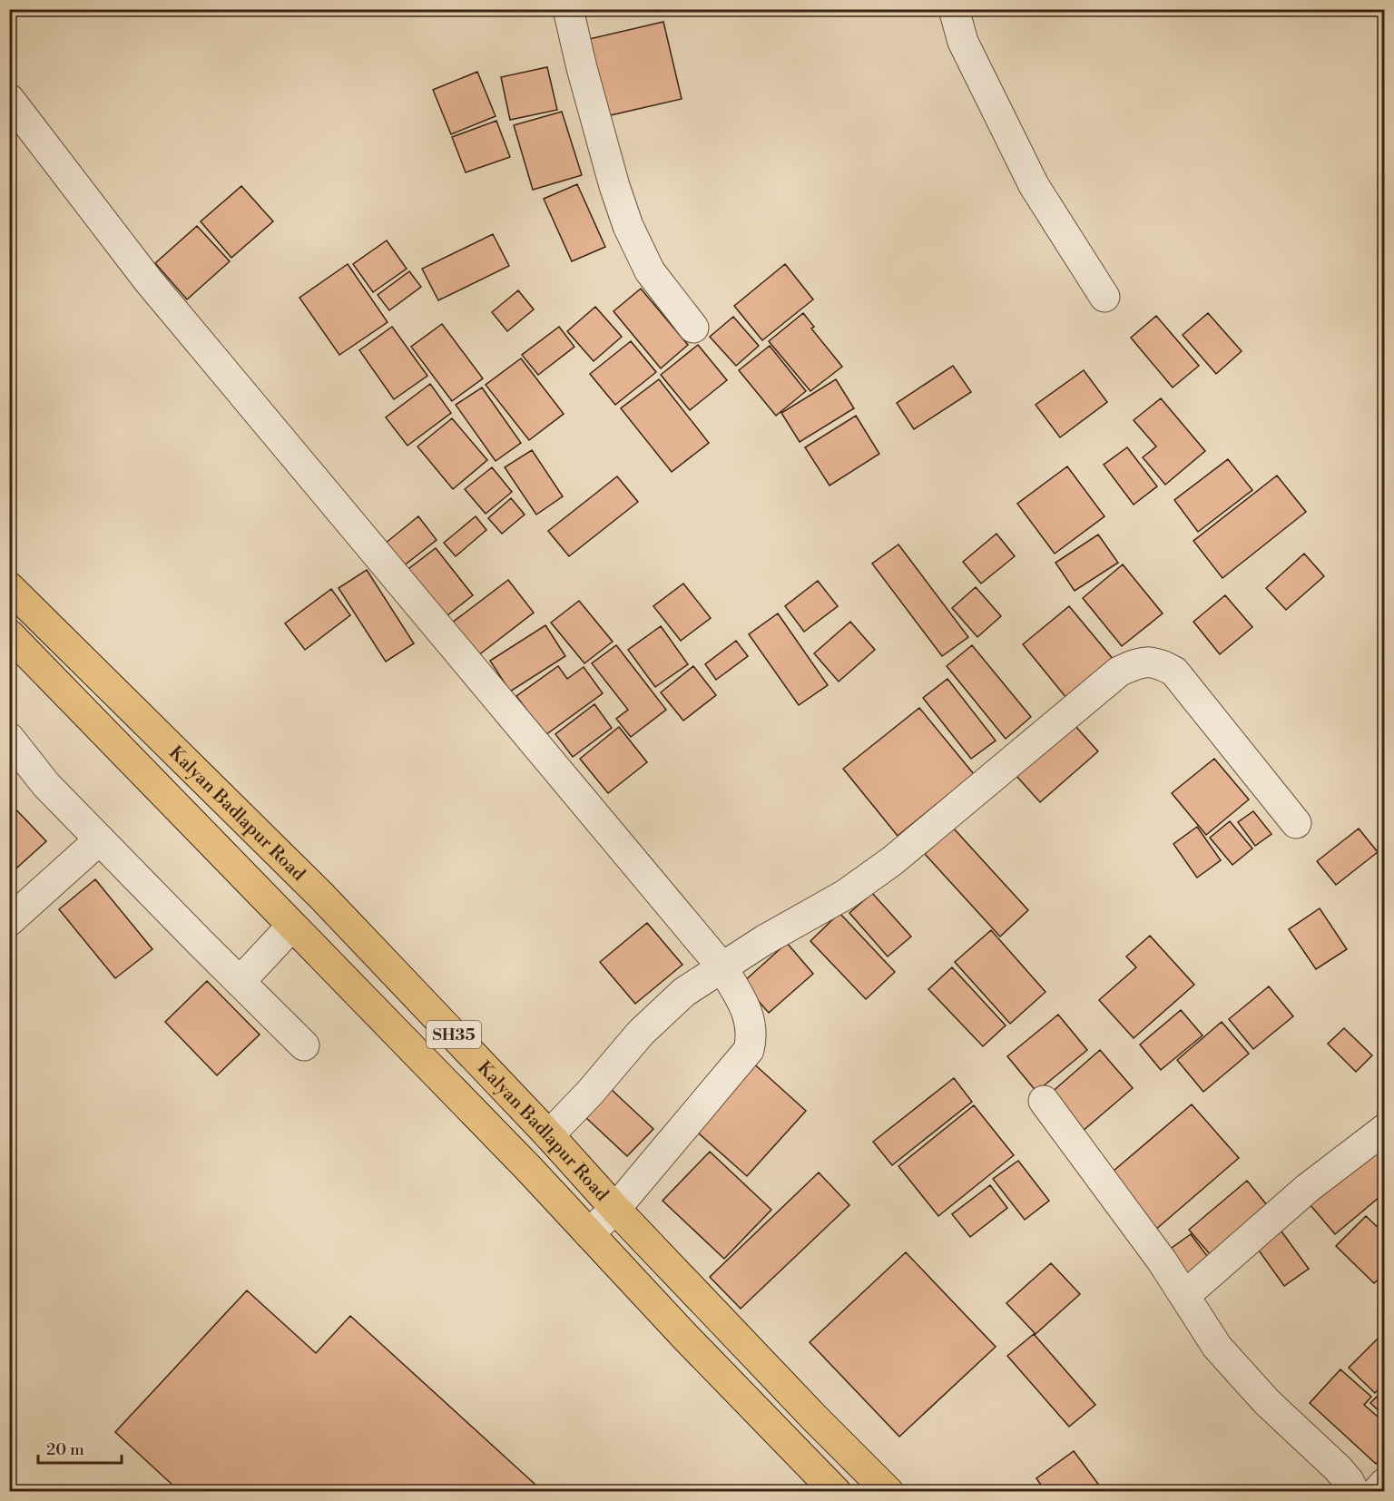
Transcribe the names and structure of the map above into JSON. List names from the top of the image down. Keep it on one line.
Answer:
{"streets":{"main road":["Kalyan Badlapur Road","SH35"]},"scale_bar":"20 m"}
